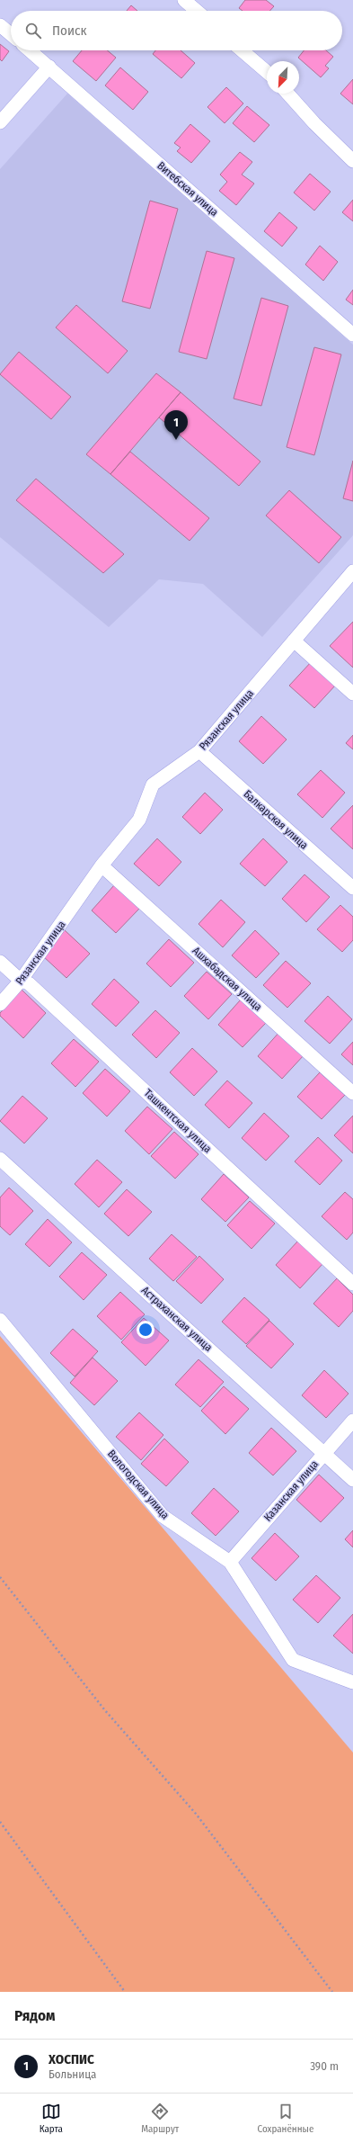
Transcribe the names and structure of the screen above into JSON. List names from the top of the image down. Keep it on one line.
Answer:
{"streets":{"street":["Витебская улица","Рязанская улица","Балкарская улица","Ашхабадская улица","Ташкентская улица","Астраханская улица","Вологодская улица","Казанская улица"]},"crossings":[["Рязанская улица","Балкарская улица"],["Рязанская улица","Ашхабадская улица"],["Рязанская улица","Ташкентская улица"],["Астраханская улица","Казанская улица"],["Вологодская улица","Казанская улица"]],"north":"bottom left","page":{"search":"Поиск","pins":"1","heading":"Рядом","list":[{"mark":"1","name":"ХОСПИС","note":"Больница","value":"390 m"}],"nav":["Карта","Маршрут","Сохранённые"]}}
